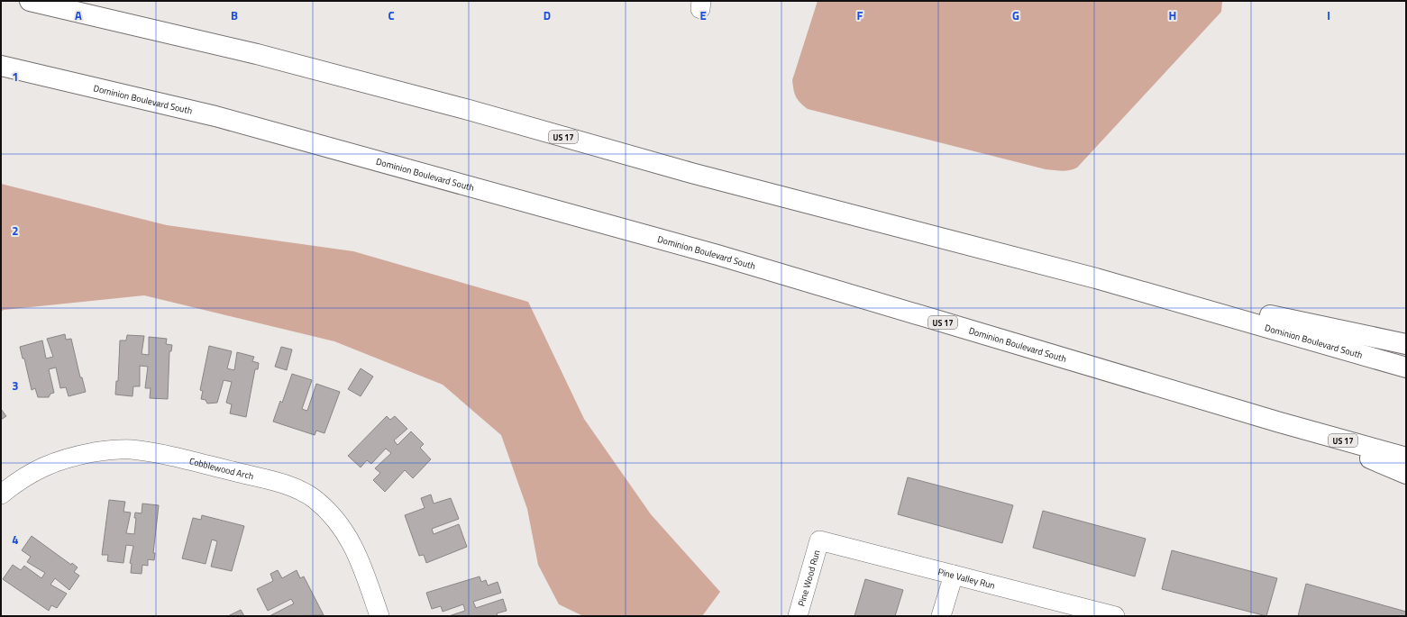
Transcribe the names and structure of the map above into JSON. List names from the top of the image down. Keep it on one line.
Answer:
{"streets":{"highway":["Dominion Boulevard South","US 17"],"street":["Cobblewood Arch","Pine Wood Run","Pine Valley Run"]},"crossings":[["Pine Wood Run","Pine Valley Run"]],"grid":{"columns":["A","B","C","D","E","F","G","H","I"],"rows":["1","2","3","4"]}}
